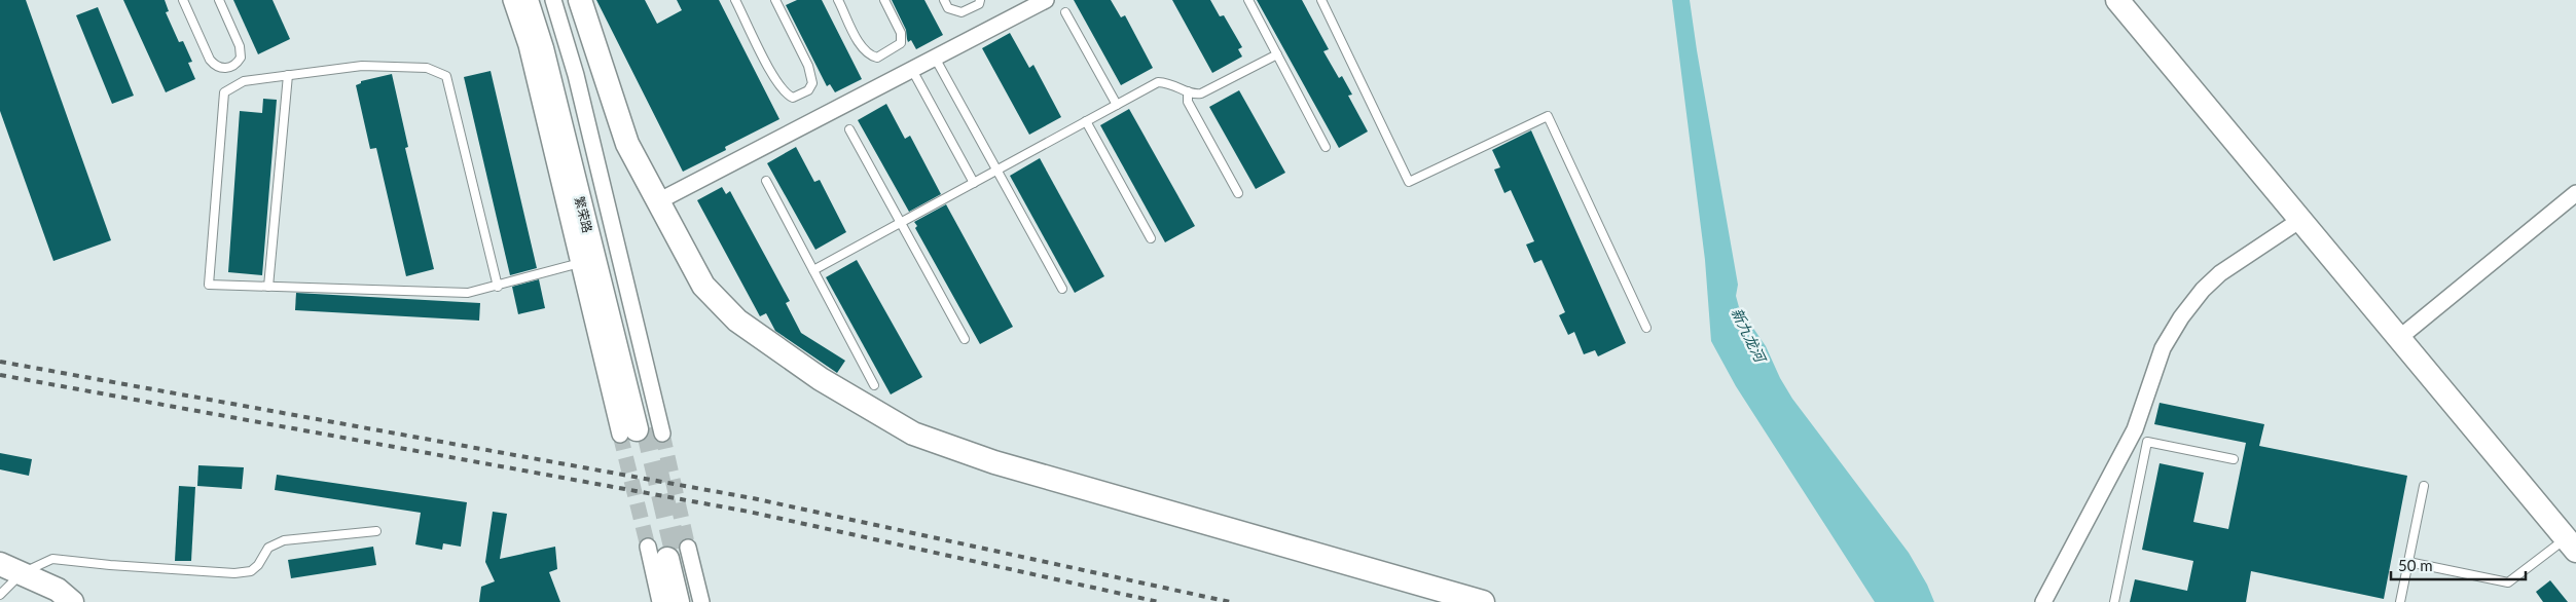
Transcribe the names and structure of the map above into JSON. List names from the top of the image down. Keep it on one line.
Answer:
{"streets":{"street":["繁荣路"]},"water":["新九龙河"],"scale_bar":"50 m"}
